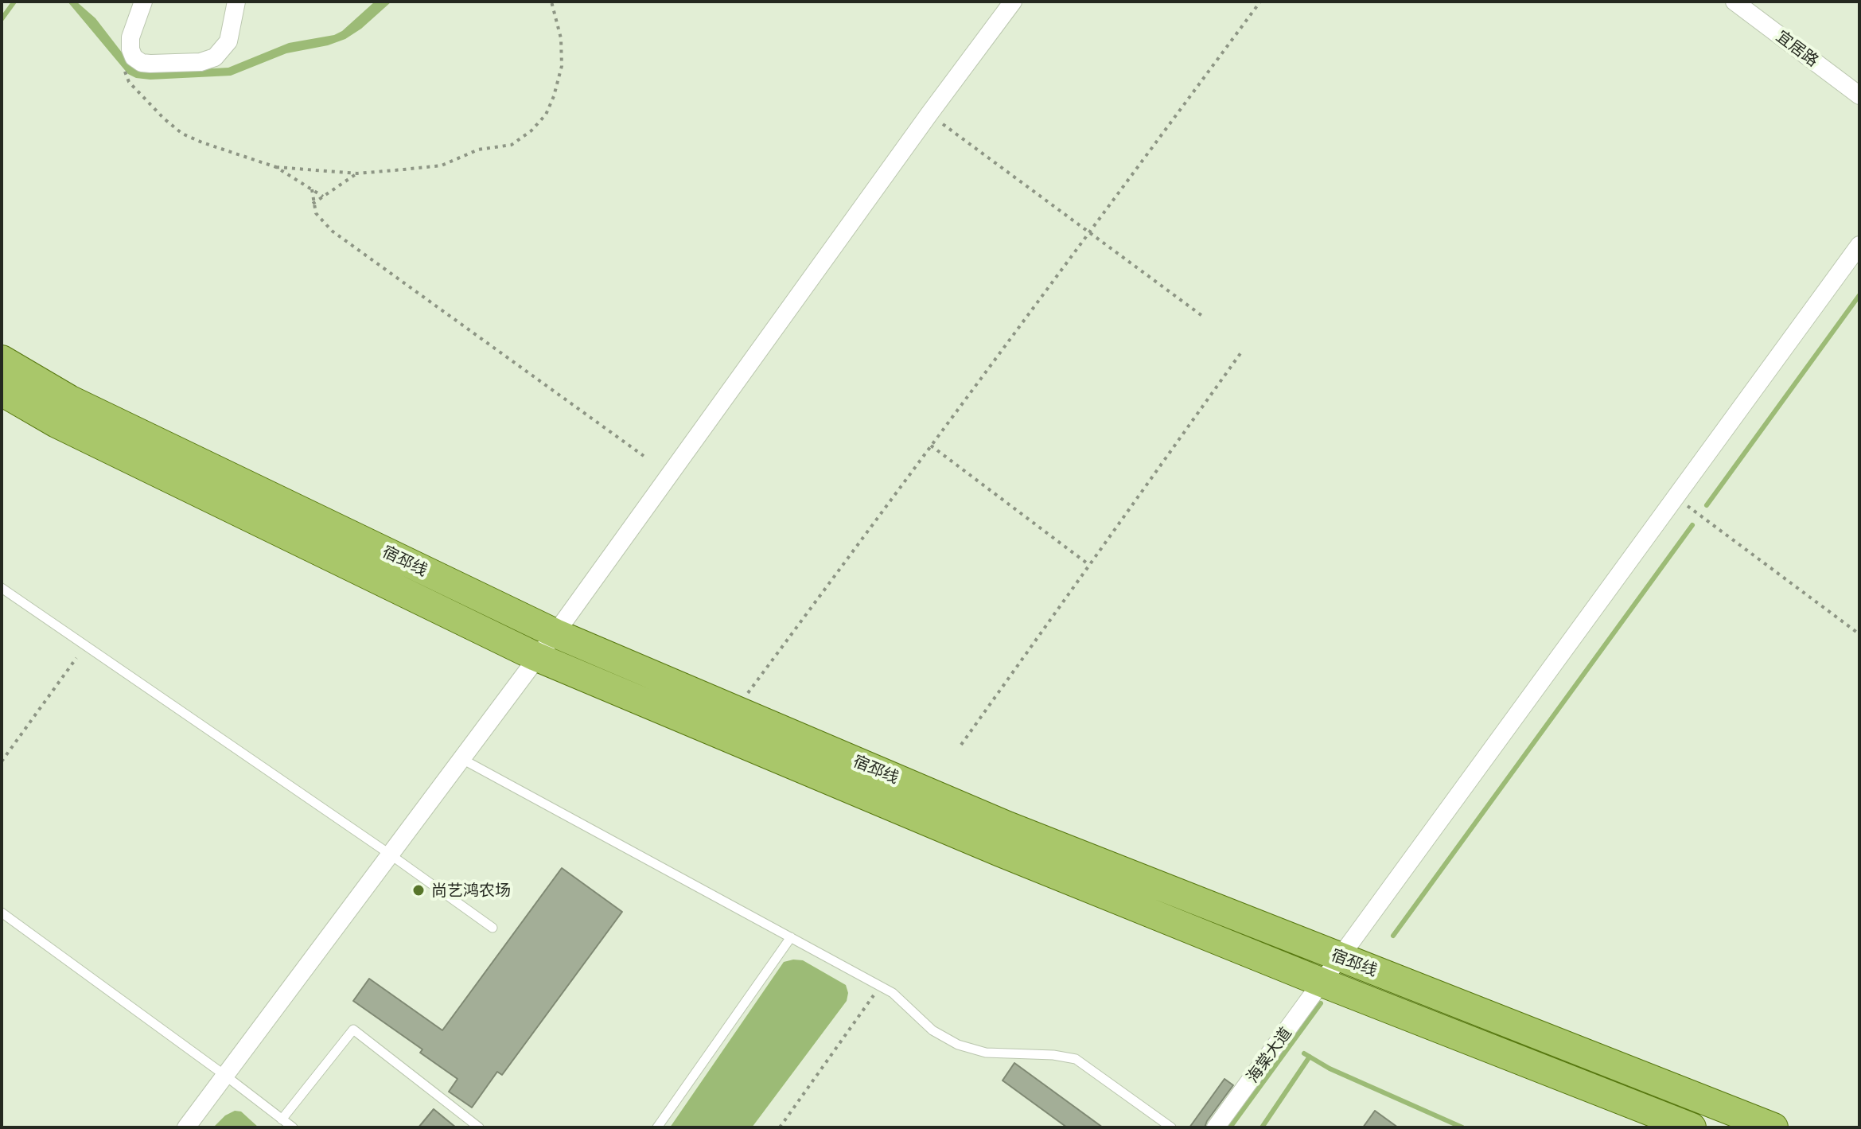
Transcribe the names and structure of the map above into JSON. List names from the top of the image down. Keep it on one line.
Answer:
{"streets":{"main road":["宿邳线"],"street":["宜居路","海棠大道"]},"crossings":[["宿邳线","海棠大道"]],"places":["尚艺鸿农场"]}
